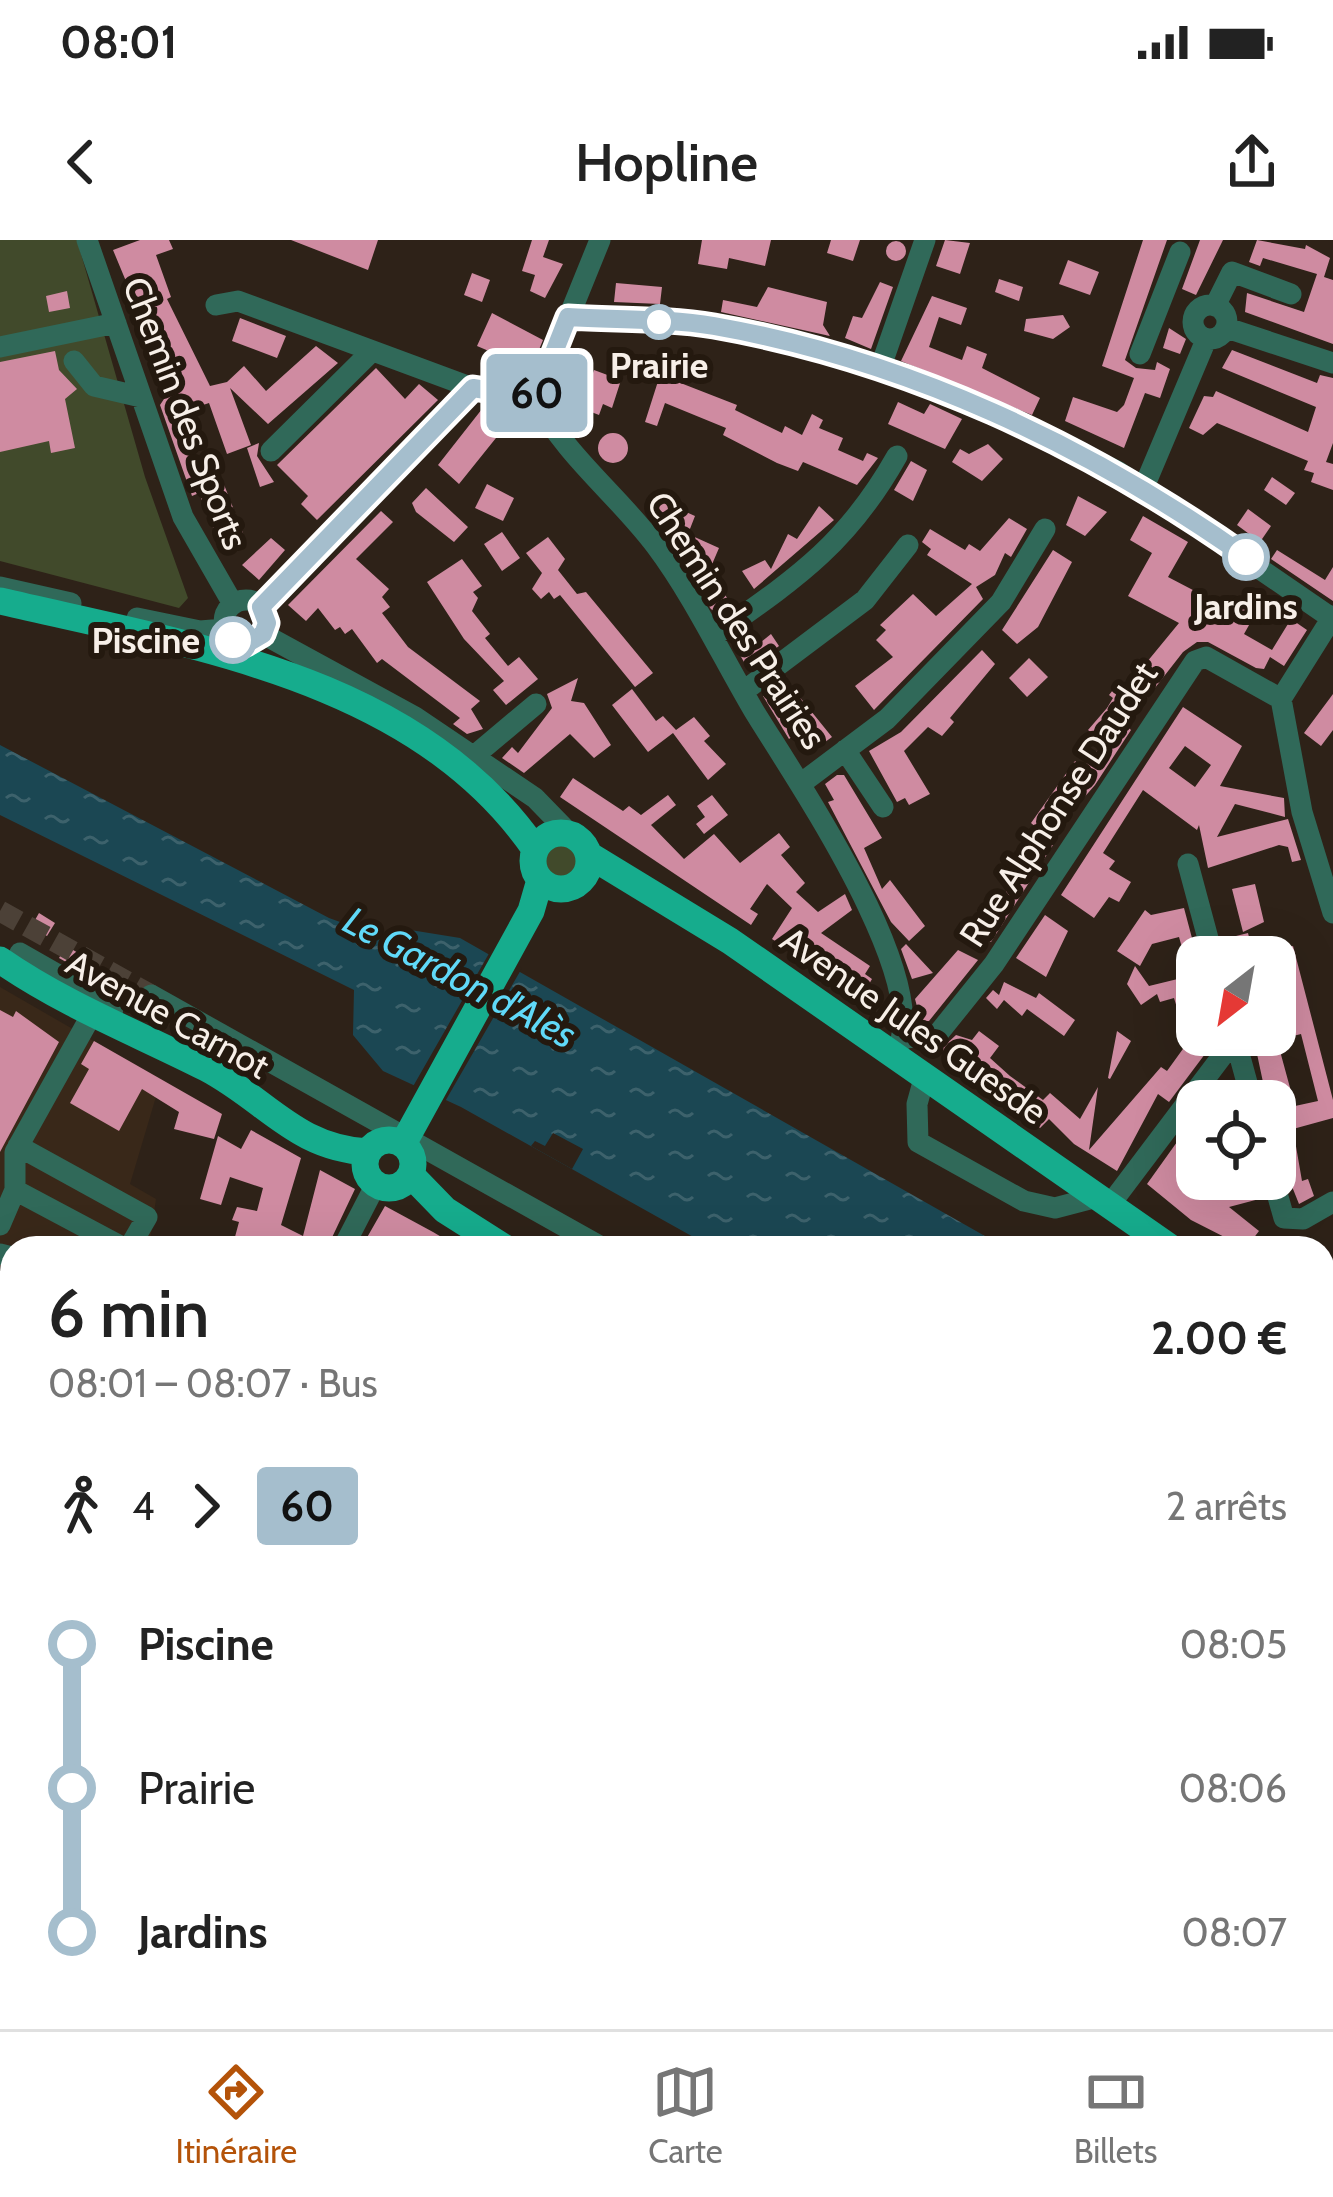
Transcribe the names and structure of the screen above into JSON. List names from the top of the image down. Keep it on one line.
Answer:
{"streets":{"main road":["Avenue Carnot","Avenue Jules Guesde"],"street":["Chemin des Sports","Chemin des Prairies","Rue Alphonse Daudet"]},"crossings":[["Chemin des Sports","Avenue Jules Guesde"],["Chemin des Prairies","Rue Alphonse Daudet"],["Chemin des Prairies","Avenue Jules Guesde"],["Rue Alphonse Daudet","Avenue Jules Guesde"]],"water":["Le Gardon d'Alès"],"places":["Prairie","Jardins","Piscine"],"lines":["bus line 60"],"north":"bottom left","page":{"status":"08:01","header":"Hopline","on_map":"60","heading":["6 min","08:01 – 08:07 · Bus","2.00 €"],"legs":["4","60","2 arrêts"],"list":[{"name":"Piscine","value":"08:05"},{"name":"Prairie","value":"08:06"},{"name":"Jardins","value":"08:07"}],"tabs":["Itinéraire","Carte","Billets"]}}
